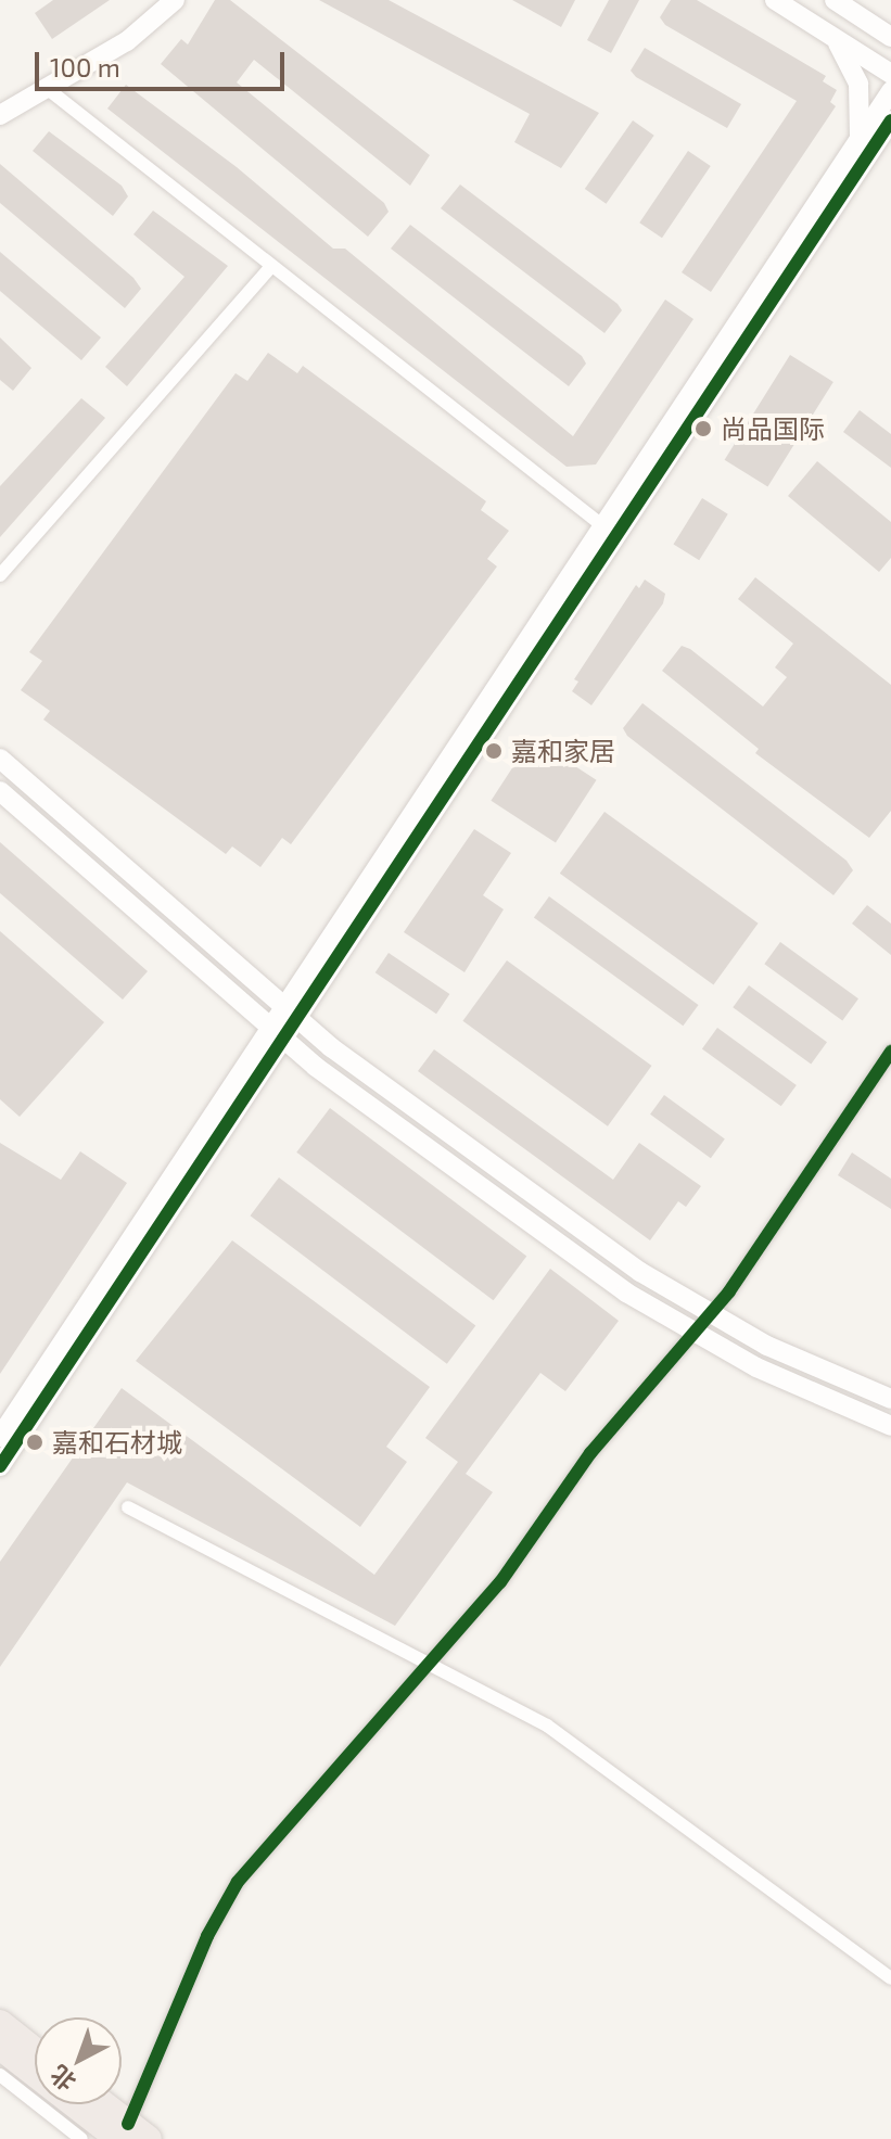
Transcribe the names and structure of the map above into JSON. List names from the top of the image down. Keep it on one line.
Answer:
{"places":["尚品国际","嘉和家居","嘉和石材城"],"scale_bar":"100 m","north":"bottom left"}
